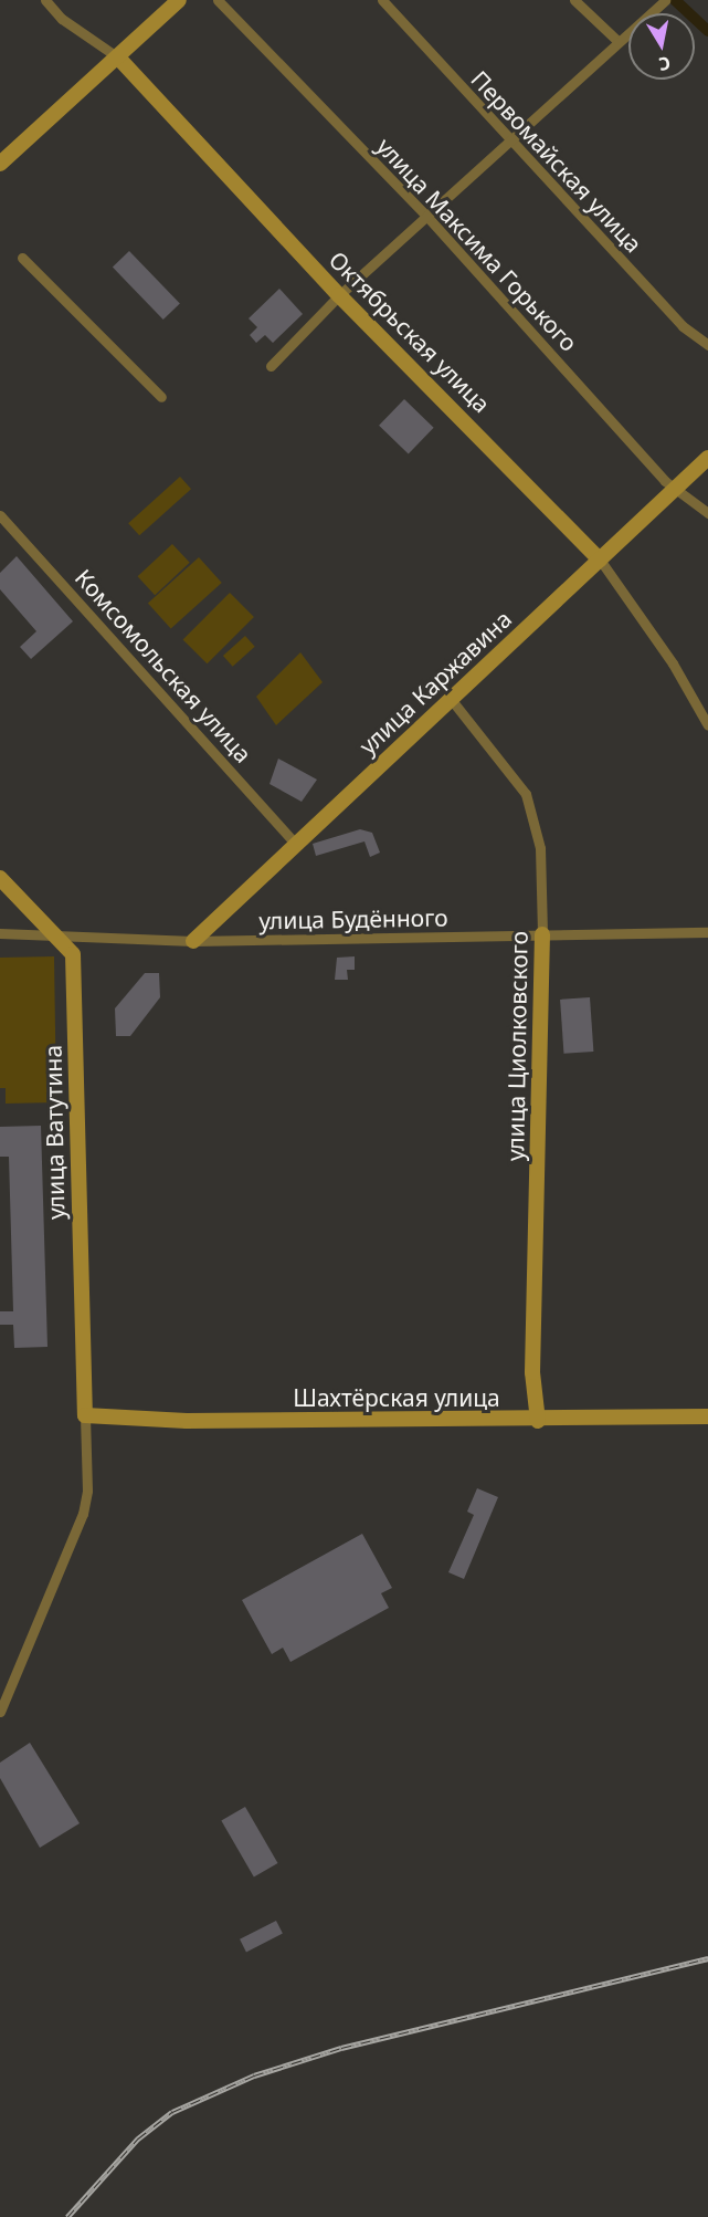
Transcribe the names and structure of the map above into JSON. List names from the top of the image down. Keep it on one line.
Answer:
{"streets":{"street":["Первомайская улица","улица Максима Горького","Октябрьская улица","Комсомольская улица","улица Каржавина","улица Будённого","улица Циолковского","улица Ватутина","Шахтёрская улица"]},"crossings":[["улица Максима Горького","улица Каржавина"],["Октябрьская улица","улица Каржавина"],["Комсомольская улица","улица Каржавина"],["улица Каржавина","улица Будённого"],["улица Каржавина","улица Циолковского"],["улица Будённого","улица Циолковского"],["улица Будённого","улица Ватутина"],["улица Циолковского","Шахтёрская улица"],["улица Ватутина","Шахтёрская улица"]],"north":"bottom"}
